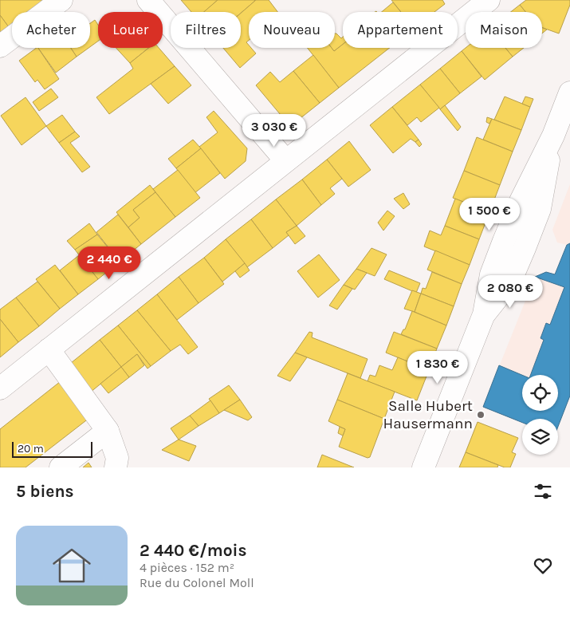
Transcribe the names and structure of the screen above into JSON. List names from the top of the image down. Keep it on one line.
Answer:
{"places":["Salle Hubert Hausermann"],"scale_bar":"20 m","page":{"chip":["Acheter","Louer","Filtres","Nouveau","Appartement","Maison"],"price":["3 030 €","1 500 €","2 440 €","2 080 €","1 830 €"],"scale":"20 m","heading":"5 biens","list":[{"name":"2 440 €/mois","note":"4 pièces · 152 m² · Rue du Colonel Moll"}]}}
